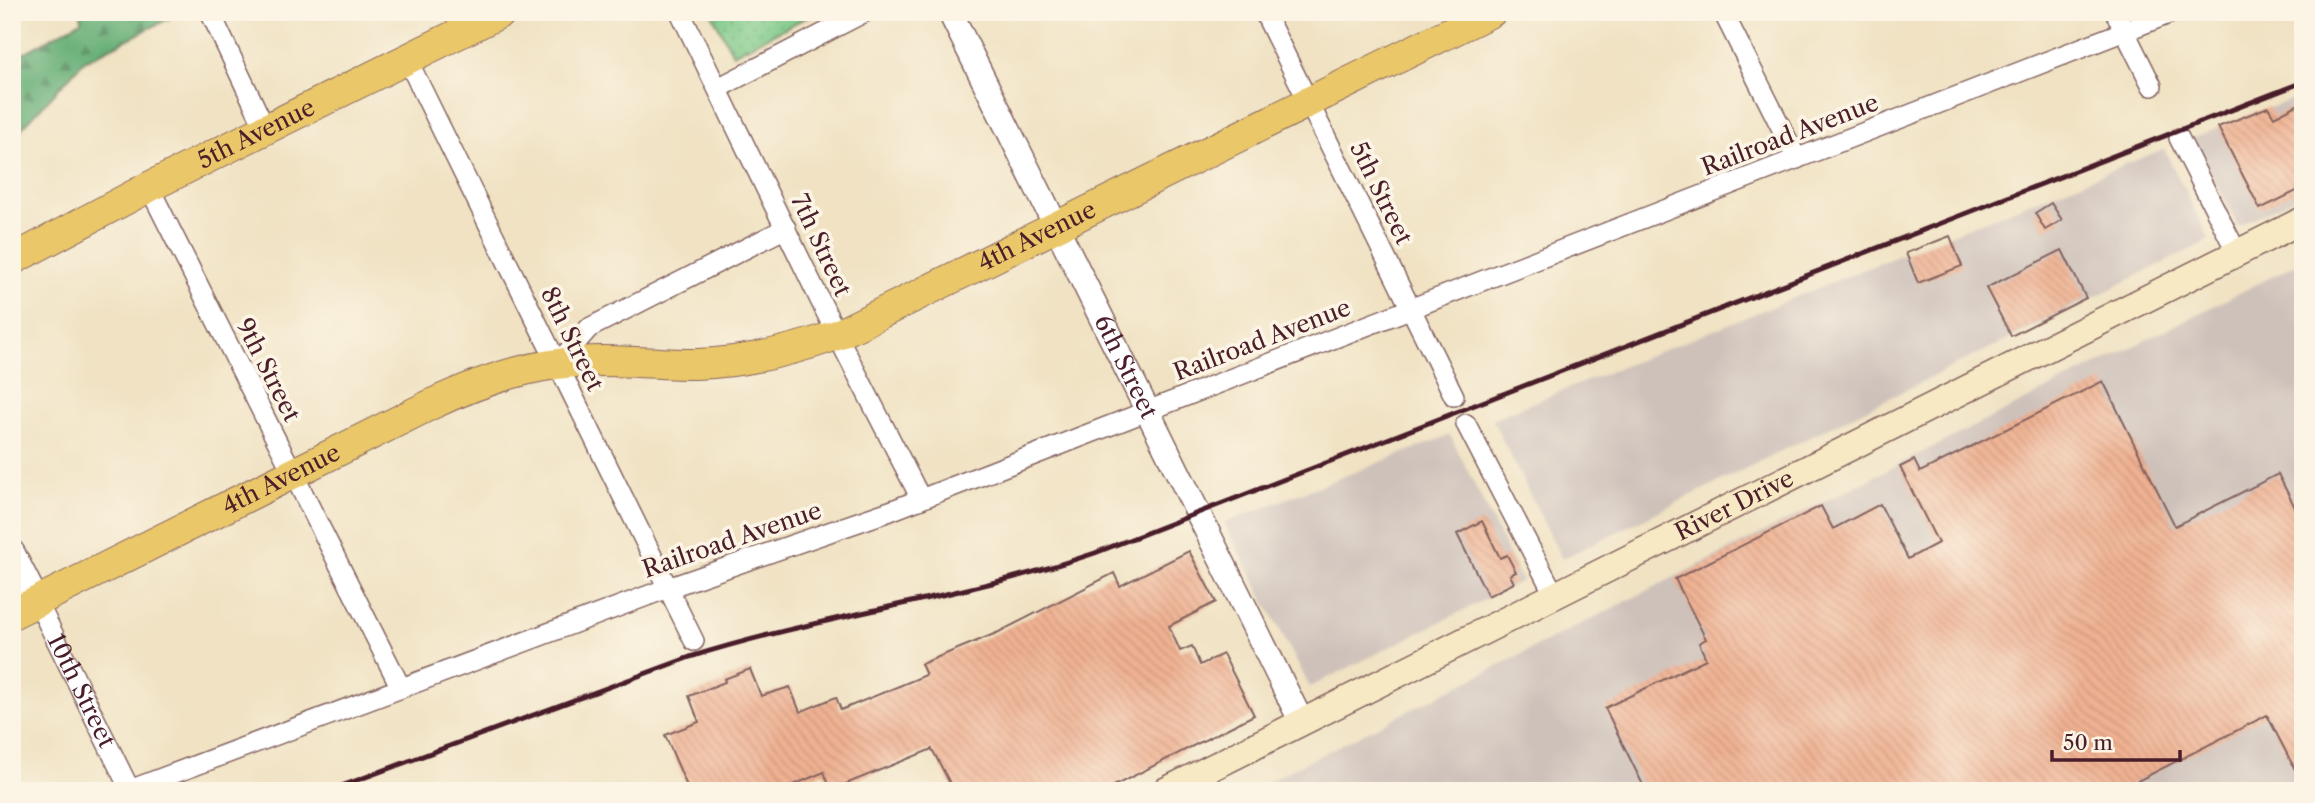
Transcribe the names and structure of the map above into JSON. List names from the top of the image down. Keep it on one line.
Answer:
{"streets":{"main road":["5th Avenue","4th Avenue","River Drive"],"street":["Railroad Avenue","5th Street","7th Street","8th Street","6th Street","9th Street","10th Street"]},"crossings":[["5th Avenue","8th Street"],["5th Avenue","9th Street"],["Railroad Avenue","5th Street"],["Railroad Avenue","7th Street"],["Railroad Avenue","8th Street"],["Railroad Avenue","6th Street"],["Railroad Avenue","9th Street"],["Railroad Avenue","10th Street"],["5th Street","4th Avenue"],["4th Avenue","7th Street"],["4th Avenue","8th Street"],["4th Avenue","6th Street"],["4th Avenue","9th Street"],["4th Avenue","10th Street"],["6th Street","River Drive"]],"scale_bar":"50 m"}
